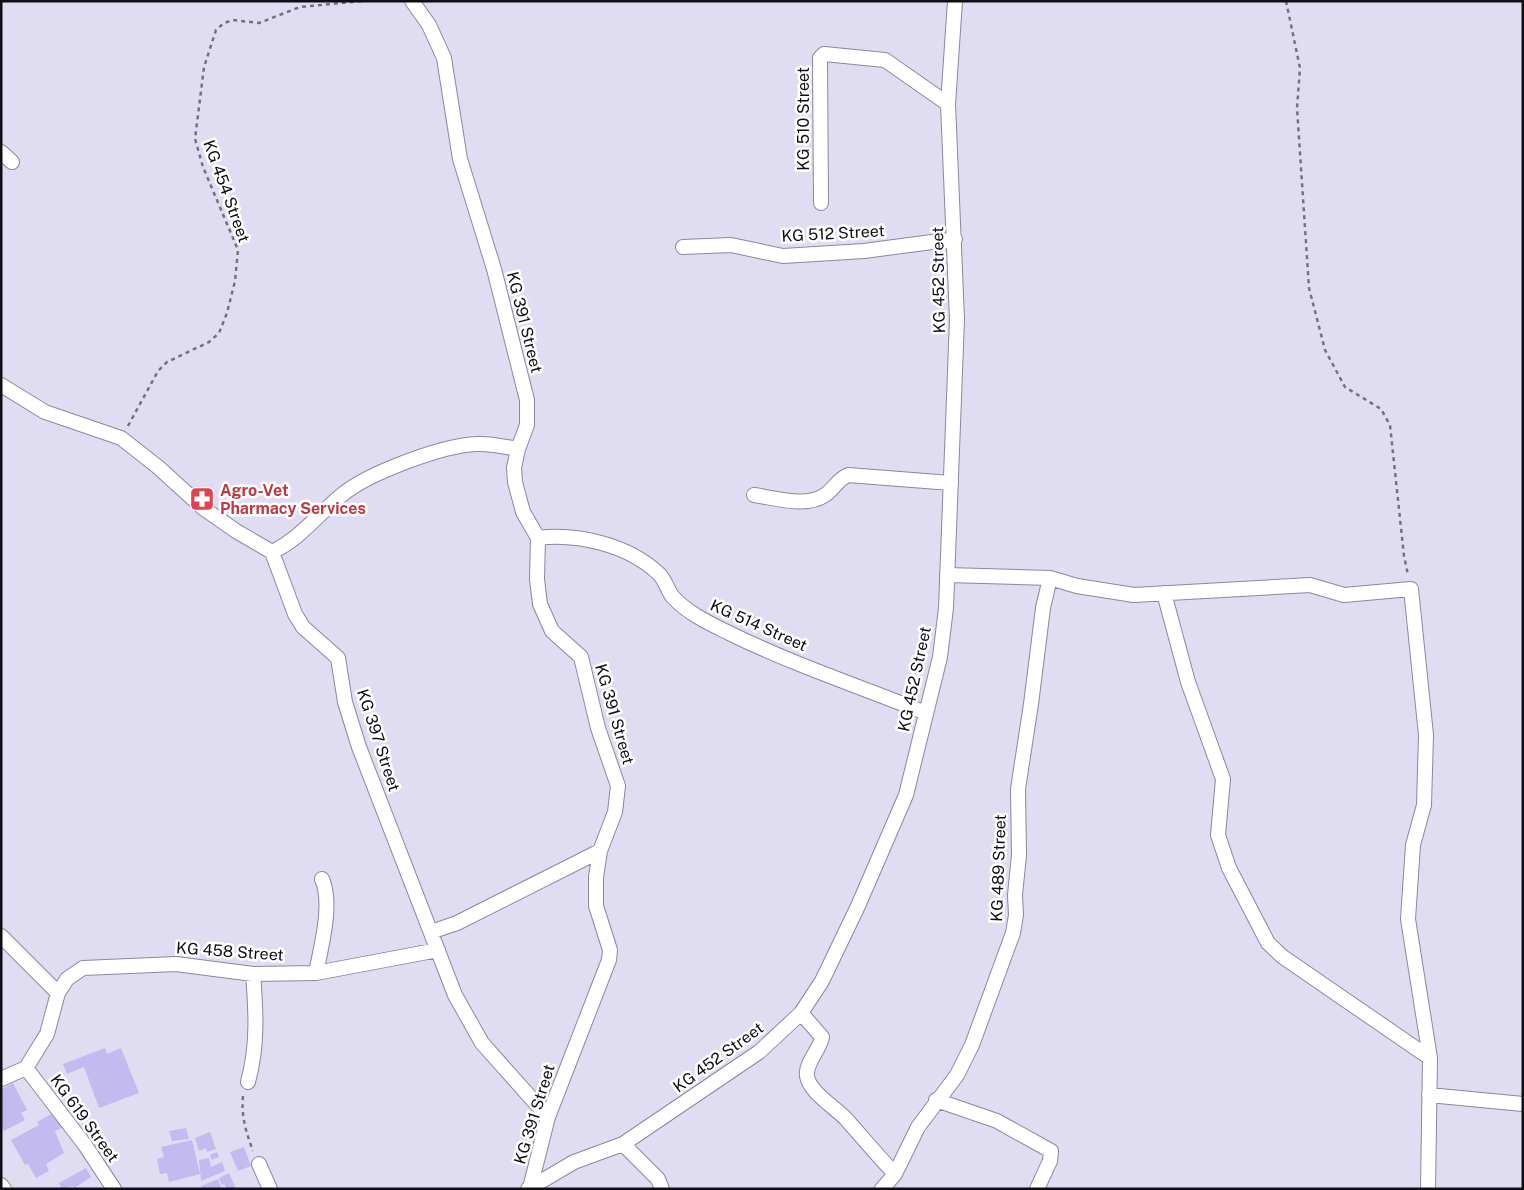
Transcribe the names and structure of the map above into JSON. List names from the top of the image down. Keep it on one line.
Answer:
{"streets":{"street":["KG 510 Street","KG 512 Street","KG 452 Street","KG 391 Street","KG 514 Street","KG 397 Street","KG 489 Street","KG 458 Street","KG 619 Street"],"path":["KG 454 Street"]},"crossings":[["KG 510 Street","KG 452 Street"],["KG 512 Street","KG 452 Street"],["KG 452 Street","KG 391 Street"],["KG 452 Street","KG 514 Street"],["KG 391 Street","KG 514 Street"],["KG 391 Street","KG 397 Street"],["KG 397 Street","KG 458 Street"]],"places":{"pharmacy":["Agro-Vet Pharmacy Services"]}}
